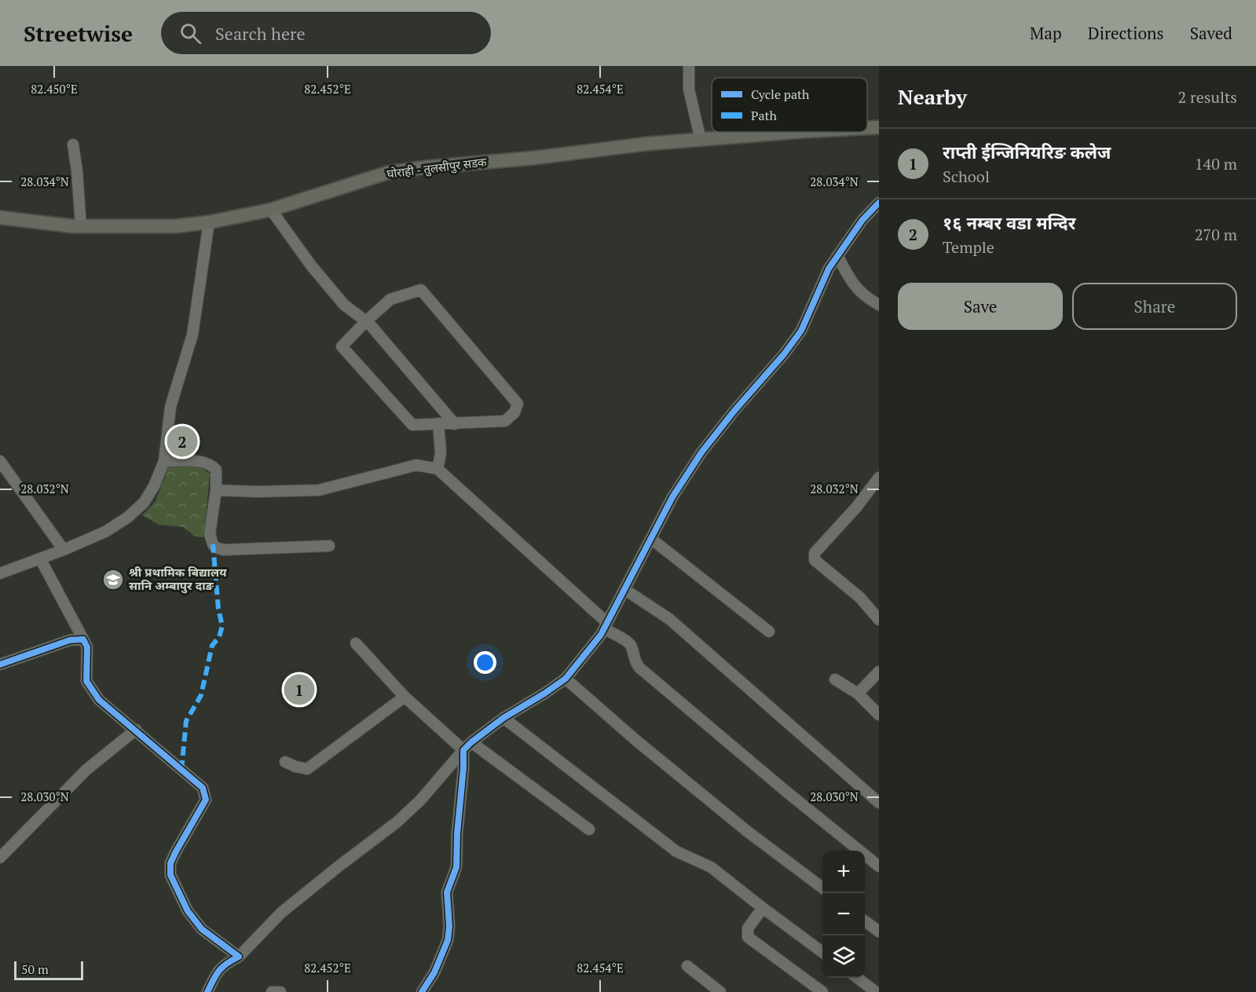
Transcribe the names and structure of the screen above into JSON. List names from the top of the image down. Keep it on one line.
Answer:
{"streets":{"main road":["घोराही - तुलसीपुर सडक"]},"places":{"school or university":["श्री प्रथामिक बिद्यालय सानि अम्बापुर दाङ"]},"legend":["Cycle path","Path"],"scale_bar":"50 m","page":{"header":"Streetwise","search":"Search here","nav":["Map","Directions","Saved"],"heading":["Nearby","2 results"],"list":[{"mark":"1","name":"राप्ती ईन्जिनियरिङ कलेज","note":"School","value":"140 m"},{"mark":"2","name":"१६ नम्बर वडा मन्दिर","note":"Temple","value":"270 m"}],"buttons":["Save","Share"],"pins":["2","1"],"map_buttons":["+","−"],"scale":"50 m"},"coordinates":["82.450°E","82.452°E","82.454°E","28.034°N","28.032°N","28.030°N"]}
